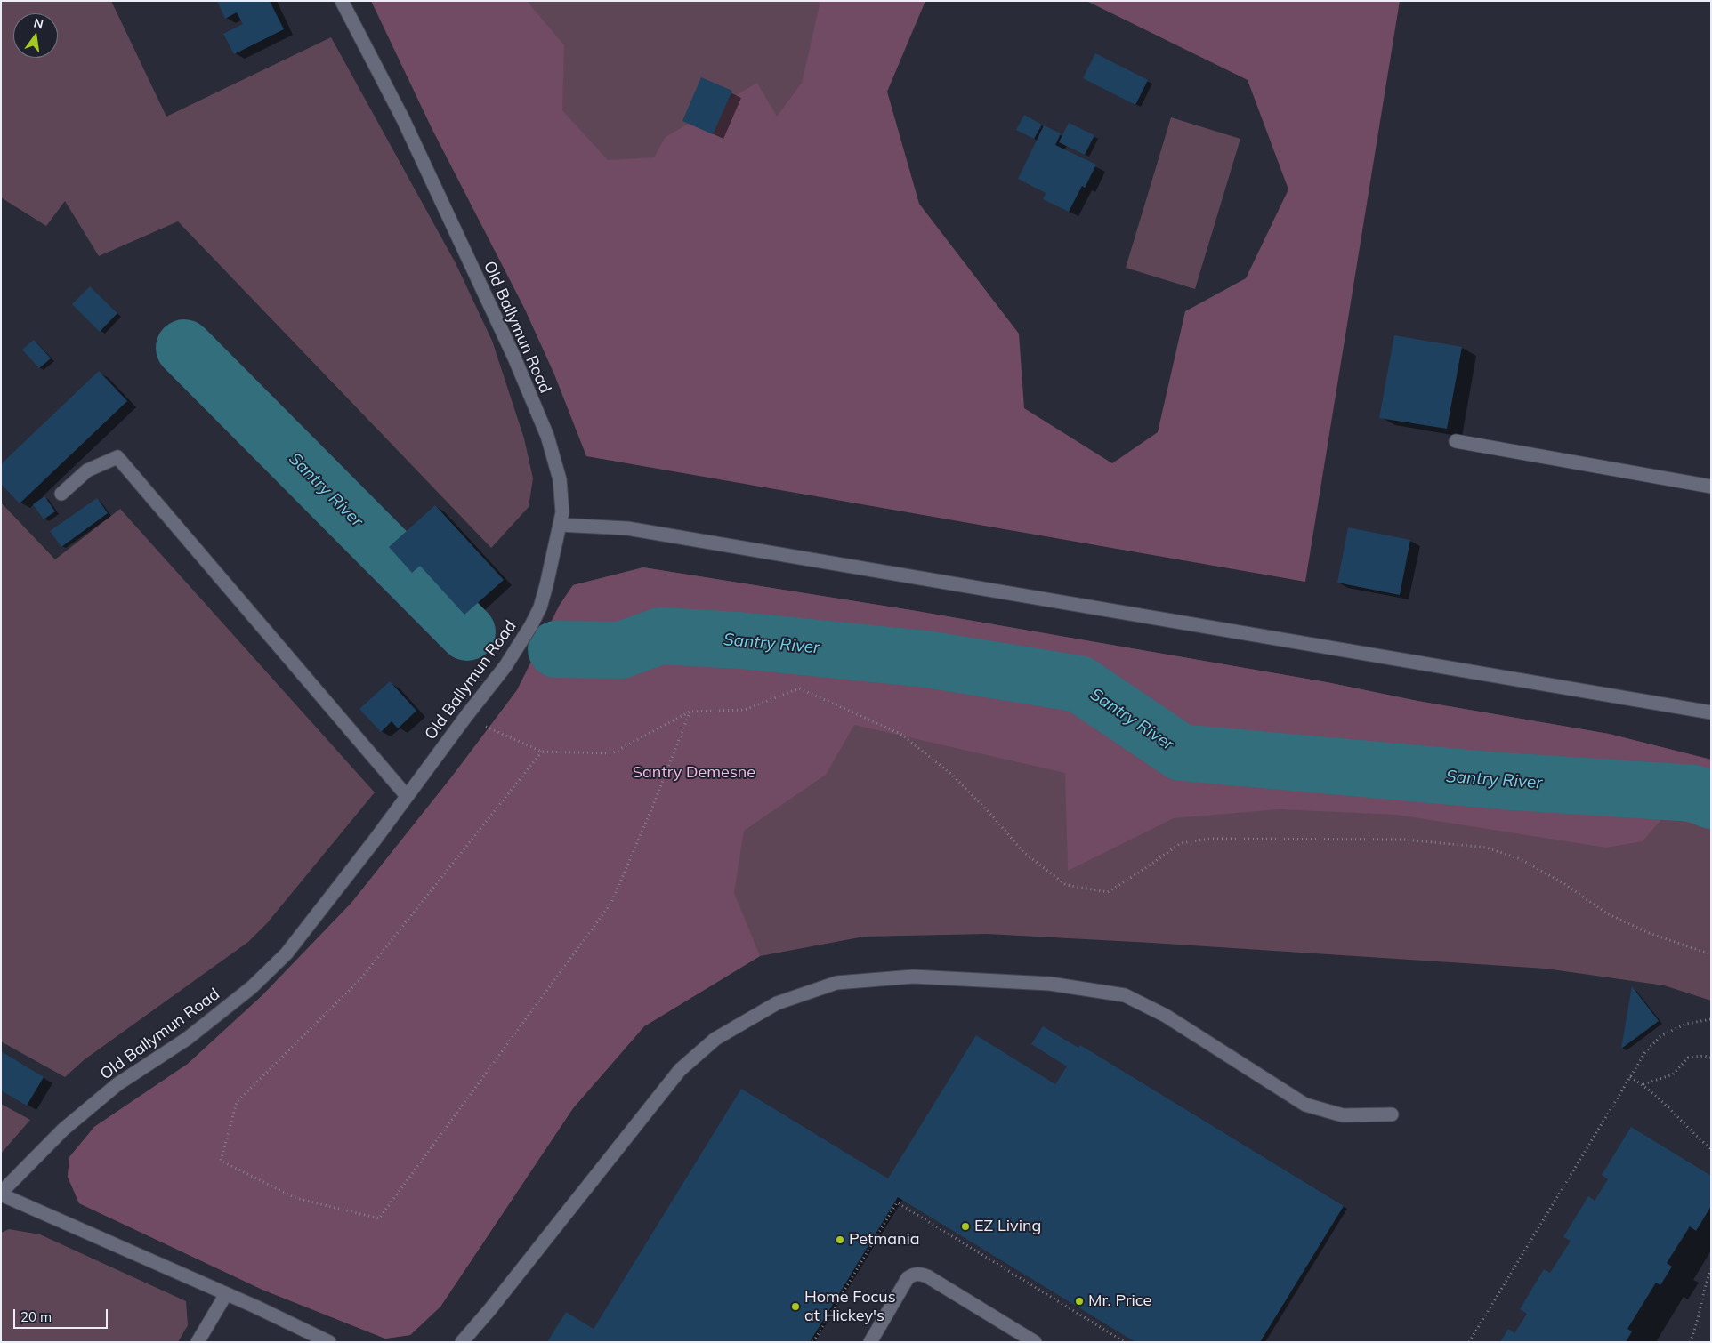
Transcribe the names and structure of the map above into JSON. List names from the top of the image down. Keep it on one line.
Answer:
{"streets":{"street":["Old Ballymun Road"]},"water":["Santry River"],"parks":["Santry Demesne"],"places":["EZ Living","Petmania","Mr. Price","Home Focus at Hickey's"],"scale_bar":"20 m","north":"top"}
